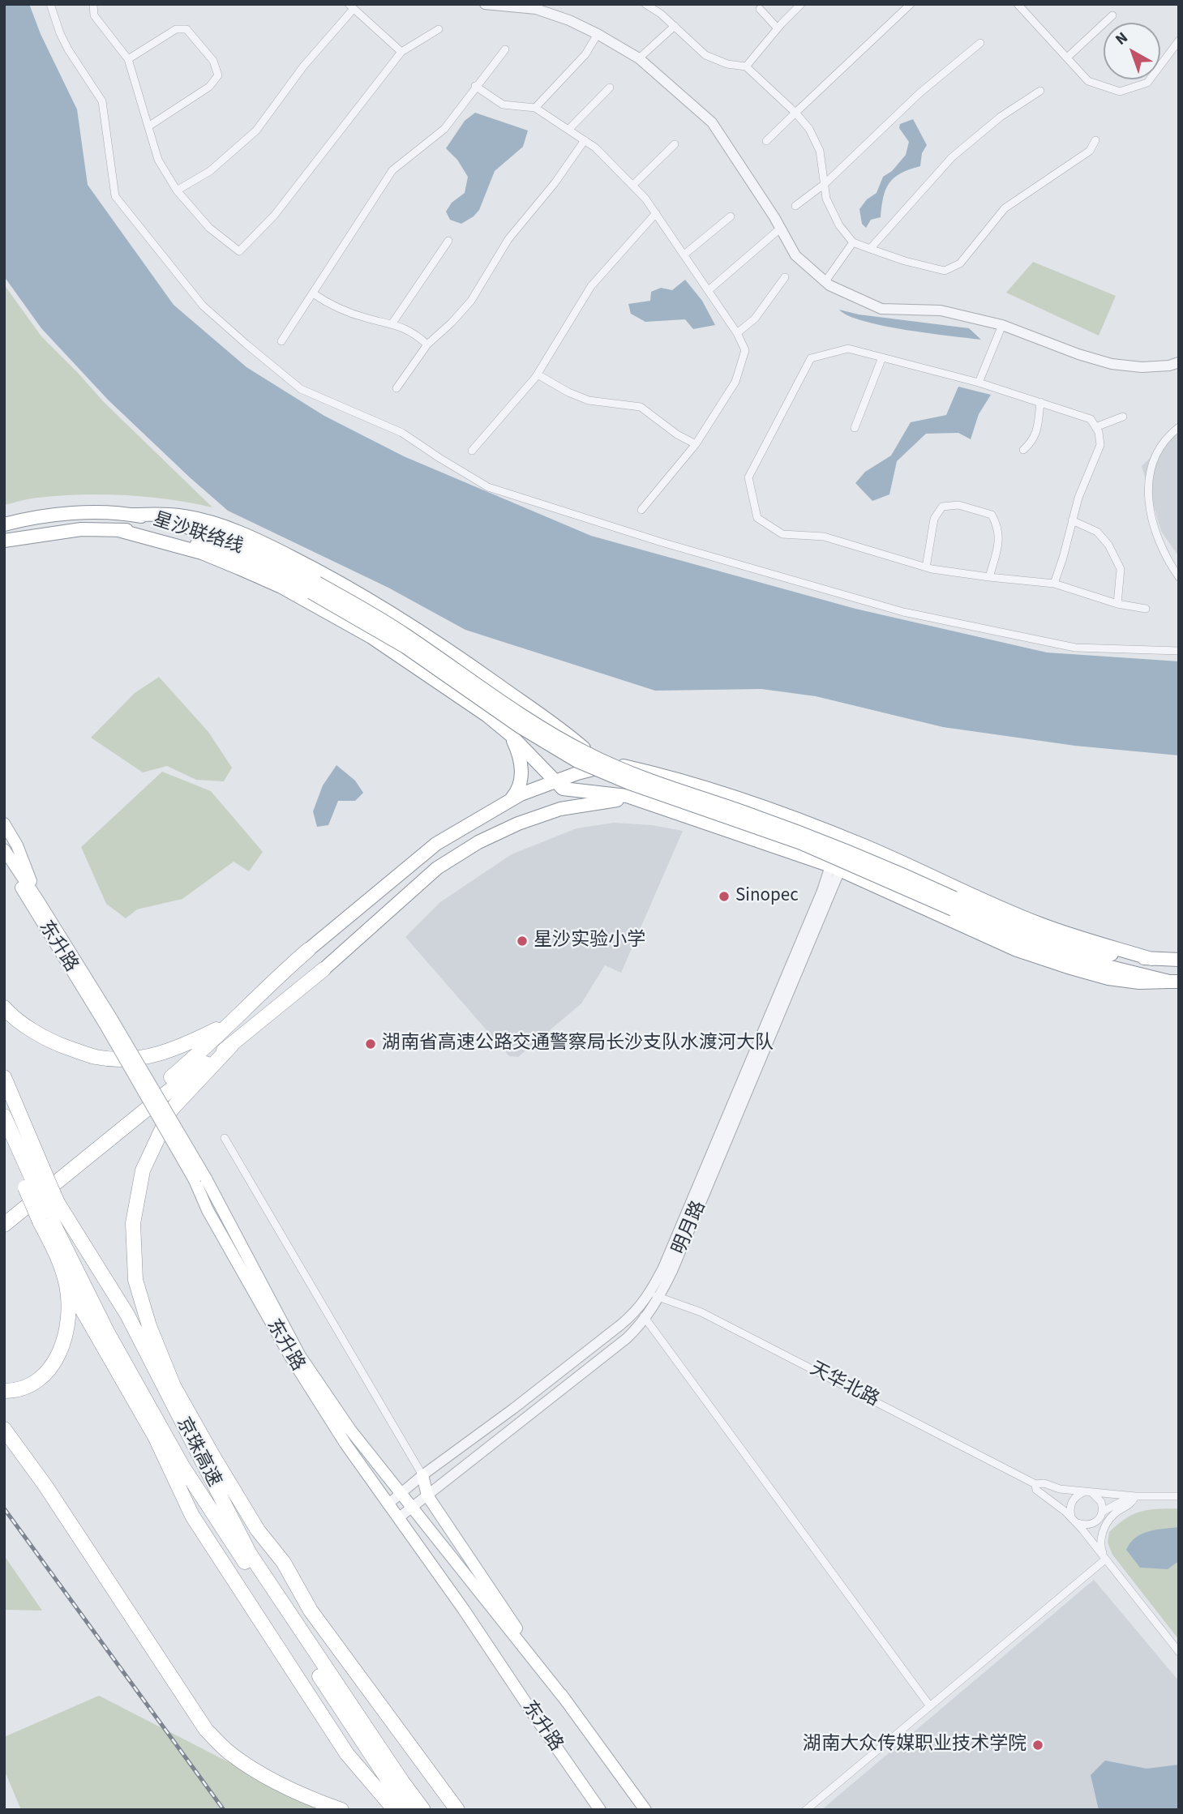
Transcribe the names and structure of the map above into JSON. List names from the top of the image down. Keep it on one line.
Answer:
{"streets":{"highway":["星沙联络线","京珠高速"],"main road":["东升路"],"street":["明月路","天华北路"]},"crossings":[["东升路","明月路"],["明月路","天华北路"]],"places":["Sinopec","星沙实验小学","湖南省高速公路交通警察局长沙支队水渡河大队","湖南大众传媒职业技术学院"],"north":"top left"}
